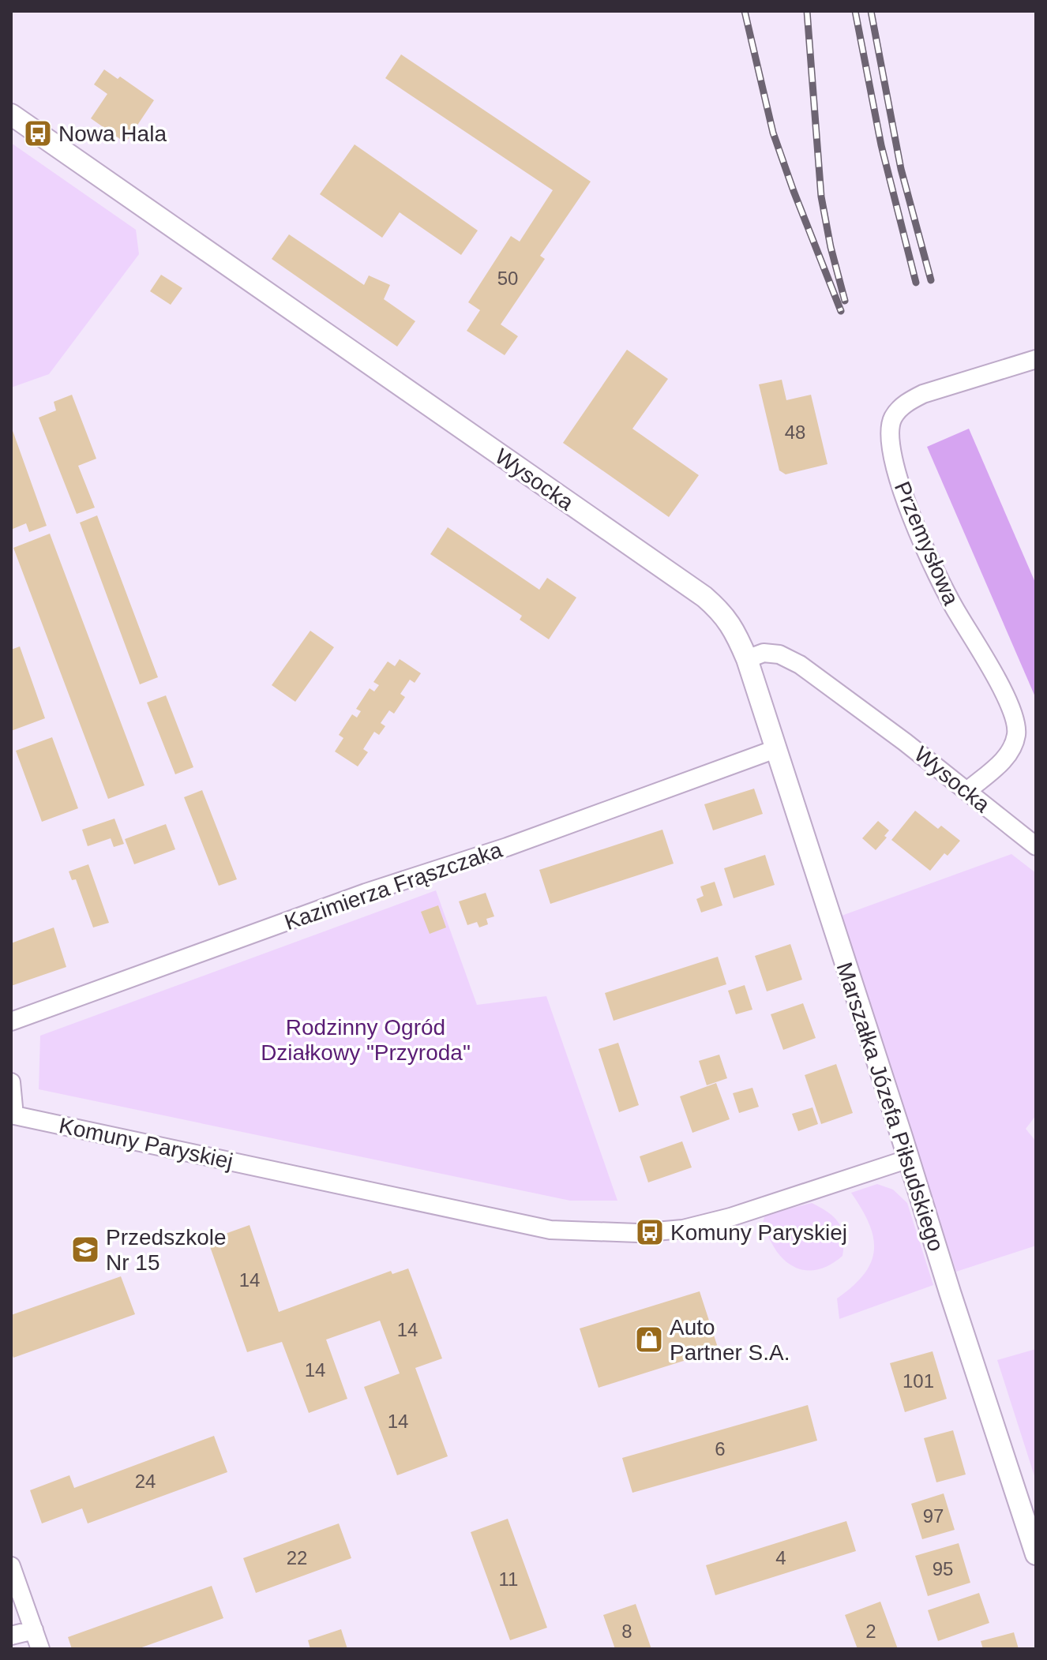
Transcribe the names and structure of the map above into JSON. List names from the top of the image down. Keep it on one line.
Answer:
{"streets":{"street":["Wysocka","Przemysłowa","Kazimierza Frąszczaka","Marszałka Józefa Piłsudskiego","Komuny Paryskiej"]},"crossings":[["Wysocka","Przemysłowa"],["Wysocka","Marszałka Józefa Piłsudskiego"],["Kazimierza Frąszczaka","Marszałka Józefa Piłsudskiego"],["Marszałka Józefa Piłsudskiego","Komuny Paryskiej"]],"parks":["Rodzinny Ogród Działkowy \"Przyroda\""],"places":{"bus stop":["Nowa Hala","Komuny Paryskiej"],"school or university":["Przedszkole Nr 15"],"shop":["Auto Partner S.A."]},"house_numbers":["50","48","14","14","14","101","14","6","24","97","22","4","95","11","8","2"]}
